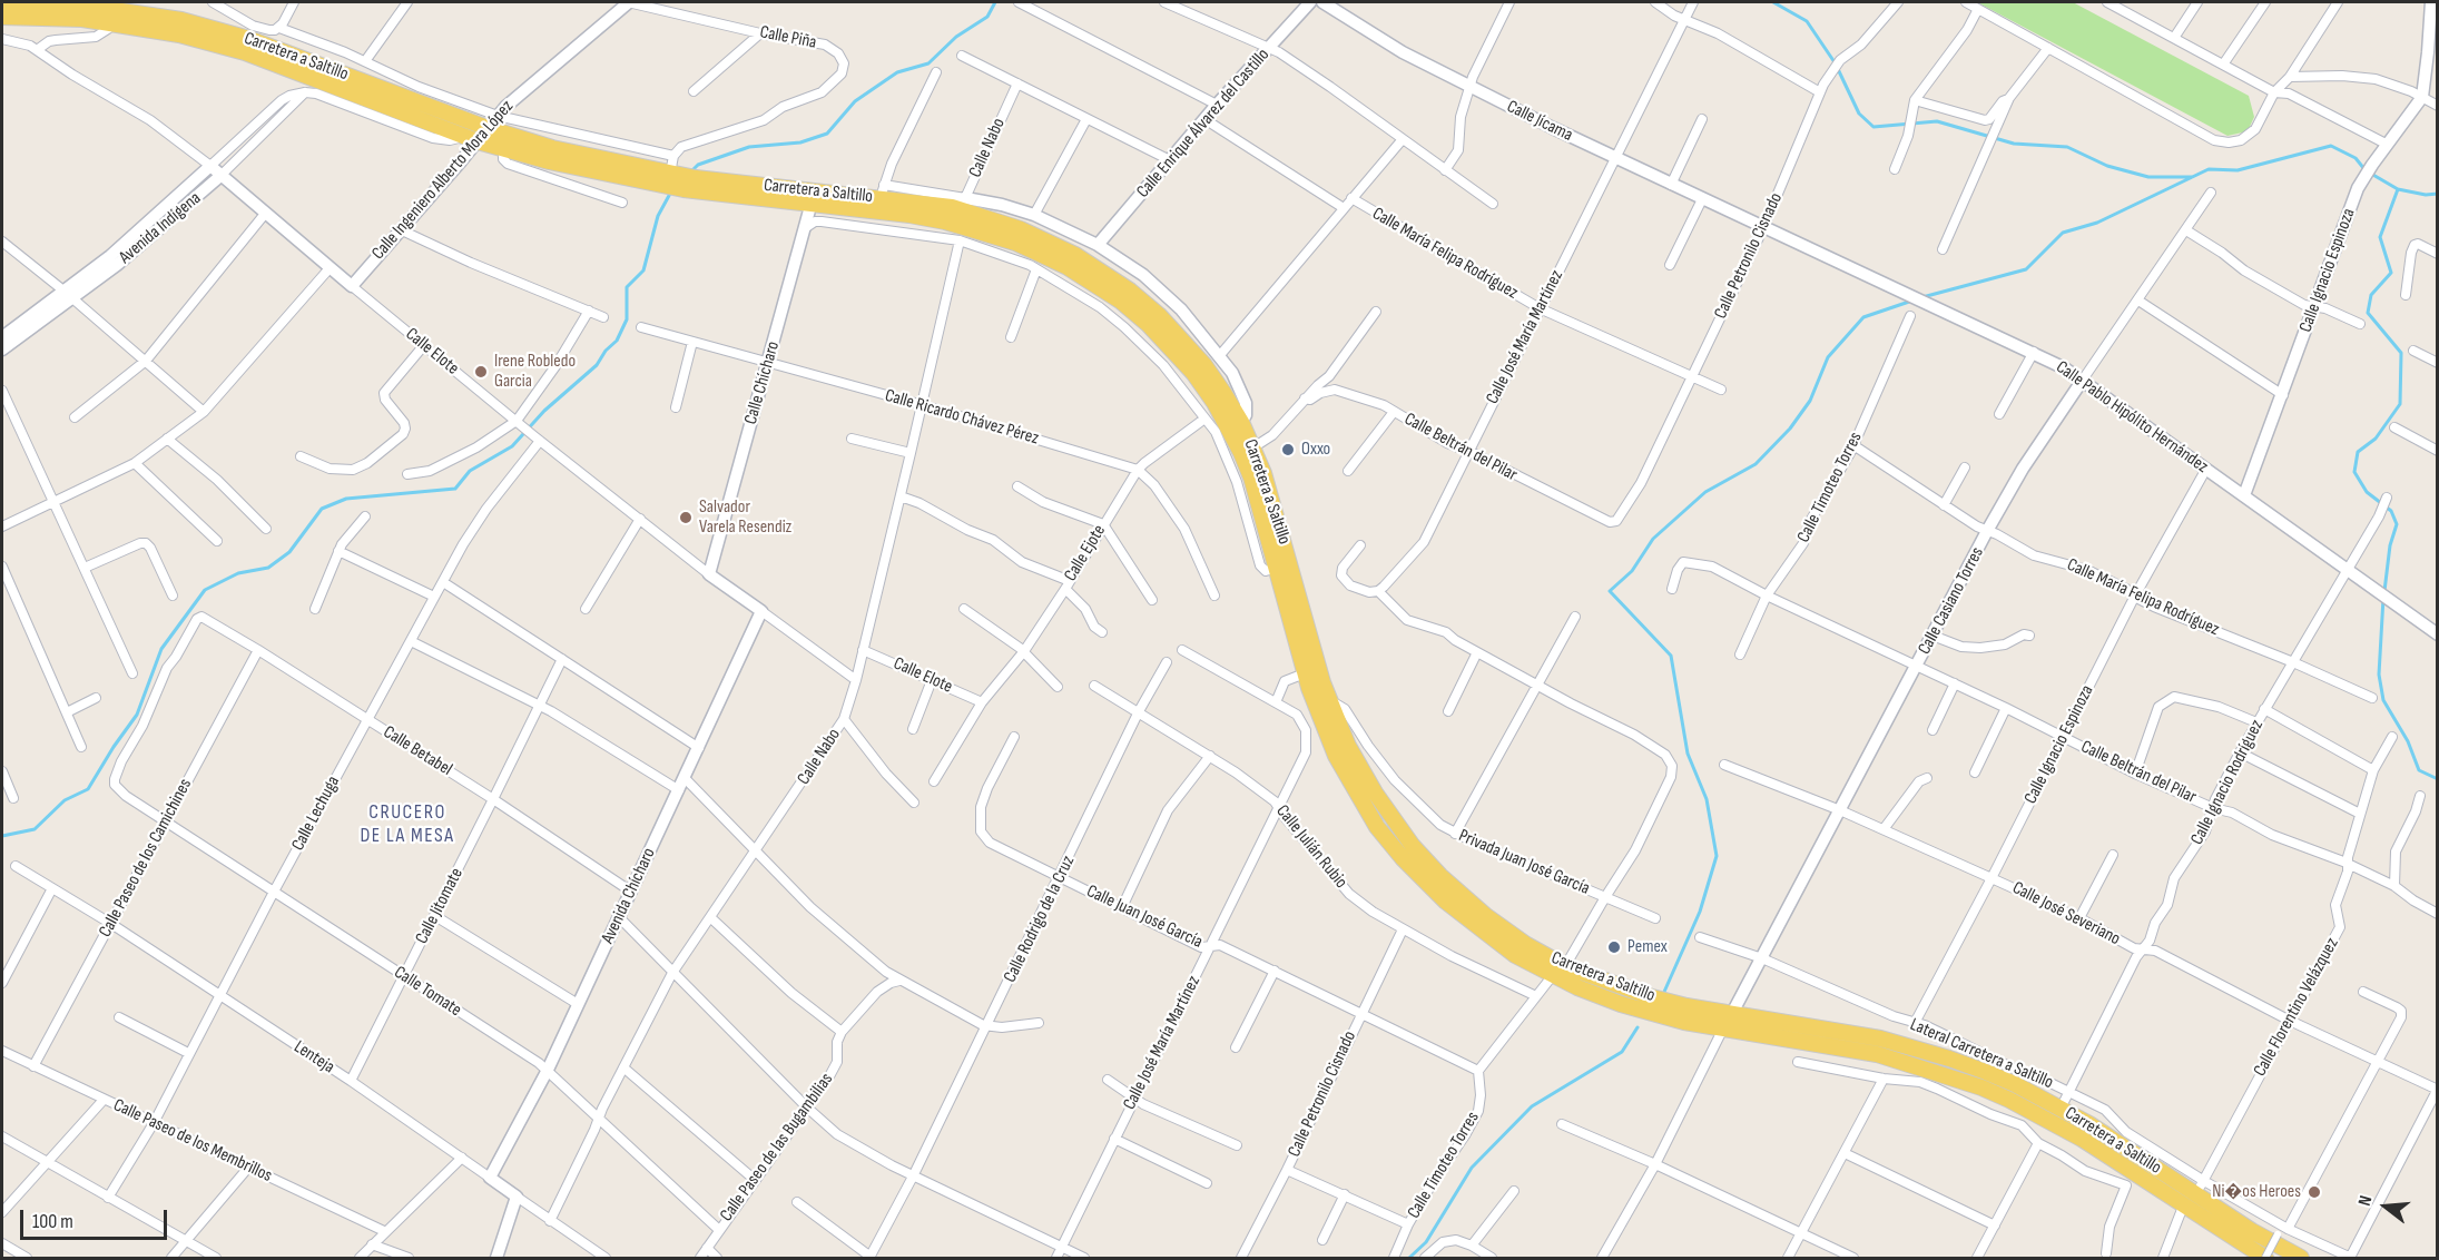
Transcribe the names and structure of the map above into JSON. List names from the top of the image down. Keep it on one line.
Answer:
{"streets":{"main road":["Carretera a Saltillo"],"street":["Calle Piña","Calle Jícama","Calle Enrique Álvarez del Castillo","Calle Nabo","Calle Ingeniero Alberto Mora López","Avenida Indígena","Calle María Felipa Rodríguez","Calle Petronilo Cisnado","Calle Ignacio Espinoza","Calle José María Martínez","Calle Elote","Calle Chícharo","Calle Ricardo Chávez Pérez","Calle Pablo Hipólito Hernández","Calle Beltrán del Pilar","Calle Timoteo Torres","Calle Ejote","Calle Casiano Torres","Calle Betabel","Calle Ignacio Rodríguez","Calle Lechuga","Calle Julián Rubio","Calle Paseo de los Camichines","Privada Juan José García","Avenida Chícharo","Calle Jitomate","Calle José Severiano","Calle Juan José García","Calle Rodrigo de la Cruz","Calle Tomate","Calle Florentino Velázquez","Lateral Carretera a Saltillo","Lenteja","Calle Paseo de los Membrillos","Calle Paseo de las Bugambilias"]},"crossings":[["Calle Piña","Calle Ingeniero Alberto Mora López"],["Carretera a Saltillo","Calle Nabo"],["Carretera a Saltillo","Calle Ingeniero Alberto Mora López"],["Carretera a Saltillo","Calle Chícharo"],["Carretera a Saltillo","Calle Casiano Torres"],["Carretera a Saltillo","Calle Ignacio Rodríguez"],["Carretera a Saltillo","Privada Juan José García"],["Carretera a Saltillo","Calle Florentino Velázquez"],["Calle Jícama","Calle Petronilo Cisnado"],["Calle Jícama","Calle José María Martínez"],["Calle Jícama","Calle Pablo Hipólito Hernández"],["Calle Nabo","Calle Elote"],["Calle Nabo","Calle Ricardo Chávez Pérez"],["Calle Nabo","Calle Tomate"],["Calle Nabo","Lenteja"],["Calle Ingeniero Alberto Mora López","Calle Elote"],["Avenida Indígena","Calle Elote"],["Calle María Felipa Rodríguez","Calle Petronilo Cisnado"],["Calle María Felipa Rodríguez","Calle Ignacio Espinoza"],["Calle María Felipa Rodríguez","Calle José María Martínez"],["Calle María Felipa Rodríguez","Calle Timoteo Torres"],["Calle María Felipa Rodríguez","Calle Casiano Torres"],["Calle María Felipa Rodríguez","Calle Ignacio Rodríguez"],["Calle Petronilo Cisnado","Calle Pablo Hipólito Hernández"],["Calle Petronilo Cisnado","Calle Beltrán del Pilar"],["Calle Petronilo Cisnado","Calle Julián Rubio"],["Calle Petronilo Cisnado","Calle Juan José García"],["Calle Ignacio Espinoza","Calle Pablo Hipólito Hernández"],["Calle Ignacio Espinoza","Calle Beltrán del Pilar"],["Calle Ignacio Espinoza","Calle José Severiano"],["Calle Ignacio Espinoza","Lateral Carretera a Saltillo"],["Calle José María Martínez","Calle Beltrán del Pilar"],["Calle José María Martínez","Calle Julián Rubio"],["Calle José María Martínez","Calle Juan José García"],["Calle Elote","Calle Chícharo"],["Calle Elote","Calle Ejote"],["Calle Elote","Calle Lechuga"],["Calle Elote","Avenida Chícharo"],["Calle Chícharo","Calle Ricardo Chávez Pérez"],["Calle Ricardo Chávez Pérez","Calle Ejote"],["Calle Pablo Hipólito Hernández","Calle Casiano Torres"],["Calle Pablo Hipólito Hernández","Calle Ignacio Rodríguez"],["Calle Beltrán del Pilar","Calle Timoteo Torres"],["Calle Beltrán del Pilar","Calle Casiano Torres"],["Calle Beltrán del Pilar","Calle Ignacio Rodríguez"],["Calle Beltrán del Pilar","Calle Florentino Velázquez"],["Calle Timoteo Torres","Calle Juan José García"],["Calle Casiano Torres","Calle José Severiano"],["Calle Casiano Torres","Lateral Carretera a Saltillo"],["Calle Betabel","Calle Lechuga"],["Calle Betabel","Calle Paseo de los Camichines"],["Calle Betabel","Avenida Chícharo"],["Calle Betabel","Calle Jitomate"],["Calle Betabel","Calle Tomate"],["Calle Ignacio Rodríguez","Calle José Severiano"],["Calle Ignacio Rodríguez","Lateral Carretera a Saltillo"],["Calle Lechuga","Calle Tomate"],["Calle Lechuga","Lenteja"],["Calle Lechuga","Calle Paseo de los Membrillos"],["Calle Julián Rubio","Calle Rodrigo de la Cruz"],["Calle Paseo de los Camichines","Calle Tomate"],["Calle Paseo de los Camichines","Lenteja"],["Calle Paseo de los Camichines","Calle Paseo de los Membrillos"],["Avenida Chícharo","Calle Tomate"],["Avenida Chícharo","Lenteja"],["Calle Jitomate","Calle Tomate"],["Calle Jitomate","Lenteja"],["Calle José Severiano","Calle Florentino Velázquez"],["Calle Juan José García","Calle Rodrigo de la Cruz"],["Calle Tomate","Calle Paseo de las Bugambilias"],["Calle Florentino Velázquez","Lateral Carretera a Saltillo"]],"districts":["CRUCERO DE LA MESA"],"places":["Irene Robledo Garcia","Oxxo","Salvador Varela Resendiz","Pemex","Ni�os Heroes"],"scale_bar":"100 m","north":"left"}
